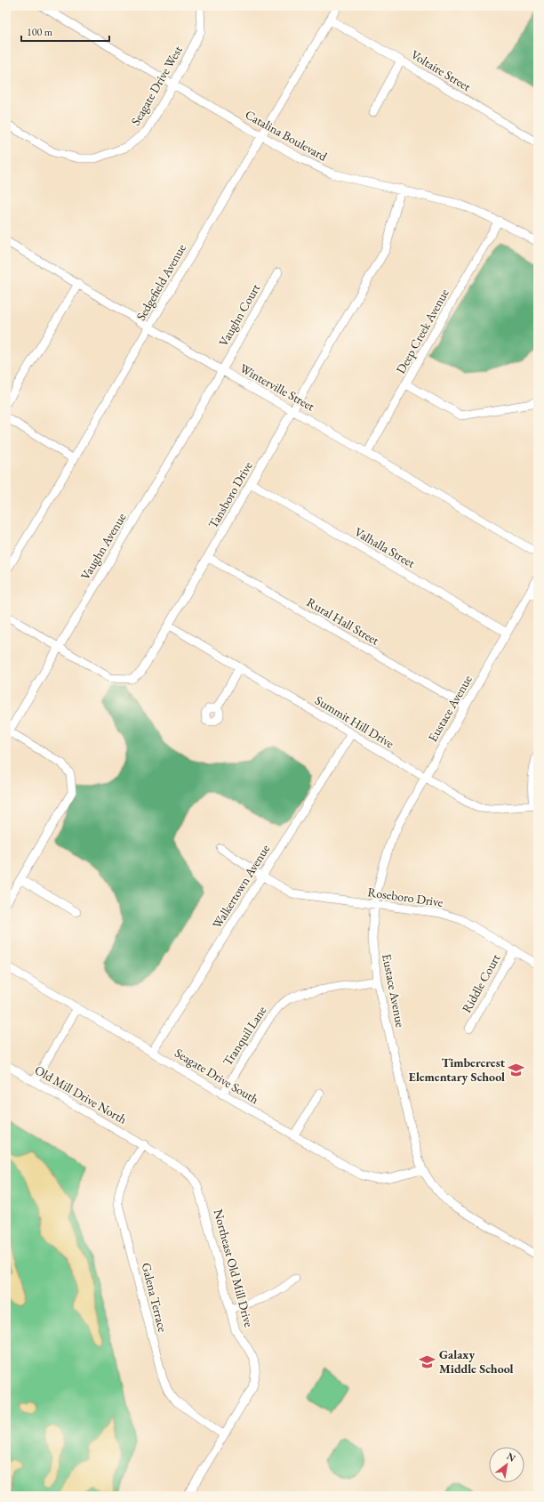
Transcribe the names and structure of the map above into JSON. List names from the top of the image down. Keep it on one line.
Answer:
{"streets":{"street":["Voltaire Street","Seagate Drive West","Catalina Boulevard","Sedgefield Avenue","Vaughn Court","Deep Creek Avenue","Winterville Street","Tansboro Drive","Vaughn Avenue","Valhalla Street","Rural Hall Street","Eustace Avenue","Summit Hill Drive","Walkertown Avenue","Roseboro Drive","Riddle Court","Tranquil Lane","Seagate Drive South","Old Mill Drive North","Northeast Old Mill Drive","Galena Terrace"]},"crossings":[["Voltaire Street","Sedgefield Avenue"],["Seagate Drive West","Catalina Boulevard"],["Catalina Boulevard","Sedgefield Avenue"],["Catalina Boulevard","Deep Creek Avenue"],["Catalina Boulevard","Tansboro Drive"],["Sedgefield Avenue","Winterville Street"],["Vaughn Court","Winterville Street"],["Vaughn Court","Vaughn Avenue"],["Deep Creek Avenue","Winterville Street"],["Winterville Street","Tansboro Drive"],["Winterville Street","Vaughn Avenue"],["Tansboro Drive","Vaughn Avenue"],["Tansboro Drive","Valhalla Street"],["Tansboro Drive","Rural Hall Street"],["Tansboro Drive","Summit Hill Drive"],["Valhalla Street","Eustace Avenue"],["Rural Hall Street","Eustace Avenue"],["Eustace Avenue","Summit Hill Drive"],["Eustace Avenue","Roseboro Drive"],["Eustace Avenue","Tranquil Lane"],["Eustace Avenue","Seagate Drive South"],["Summit Hill Drive","Walkertown Avenue"],["Walkertown Avenue","Roseboro Drive"],["Walkertown Avenue","Seagate Drive South"],["Roseboro Drive","Riddle Court"],["Tranquil Lane","Seagate Drive South"],["Old Mill Drive North","Northeast Old Mill Drive"],["Old Mill Drive North","Galena Terrace"],["Northeast Old Mill Drive","Galena Terrace"]],"places":{"school or university":["Timbercrest Elementary School","Galaxy Middle School"]},"scale_bar":"100 m","north":"top right"}
